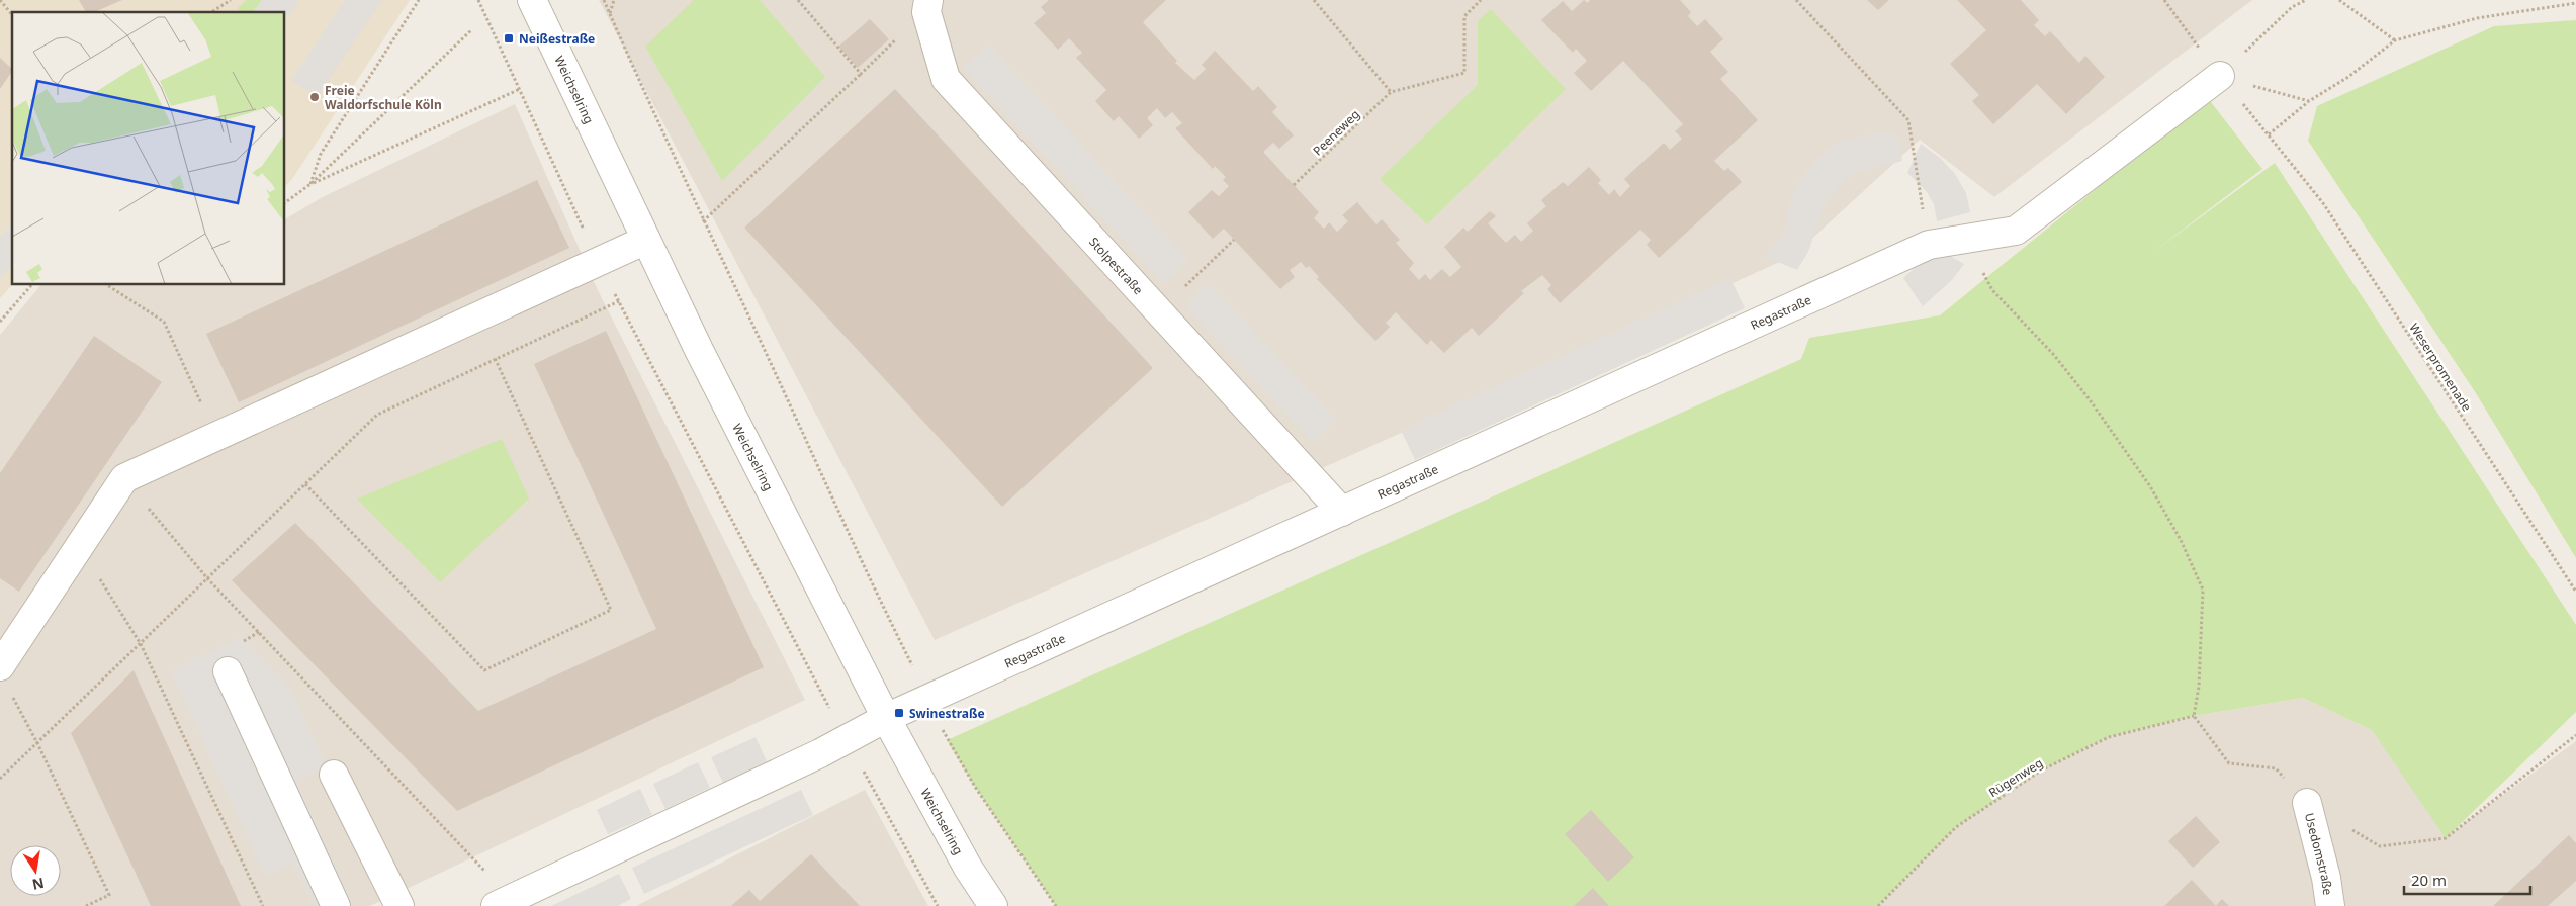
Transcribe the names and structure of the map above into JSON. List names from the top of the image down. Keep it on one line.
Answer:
{"streets":{"street":["Weichselring","Stolpestraße","Regastraße","Usedomstraße"],"path":["Peeneweg","Weserpromenade","Rügenweg"]},"crossings":[["Weichselring","Regastraße"],["Stolpestraße","Regastraße"]],"places":{"transit":["Neißestraße","Swinestraße"],"other":["Freie Waldorfschule Köln"]},"scale_bar":"20 m","north":"bottom"}
